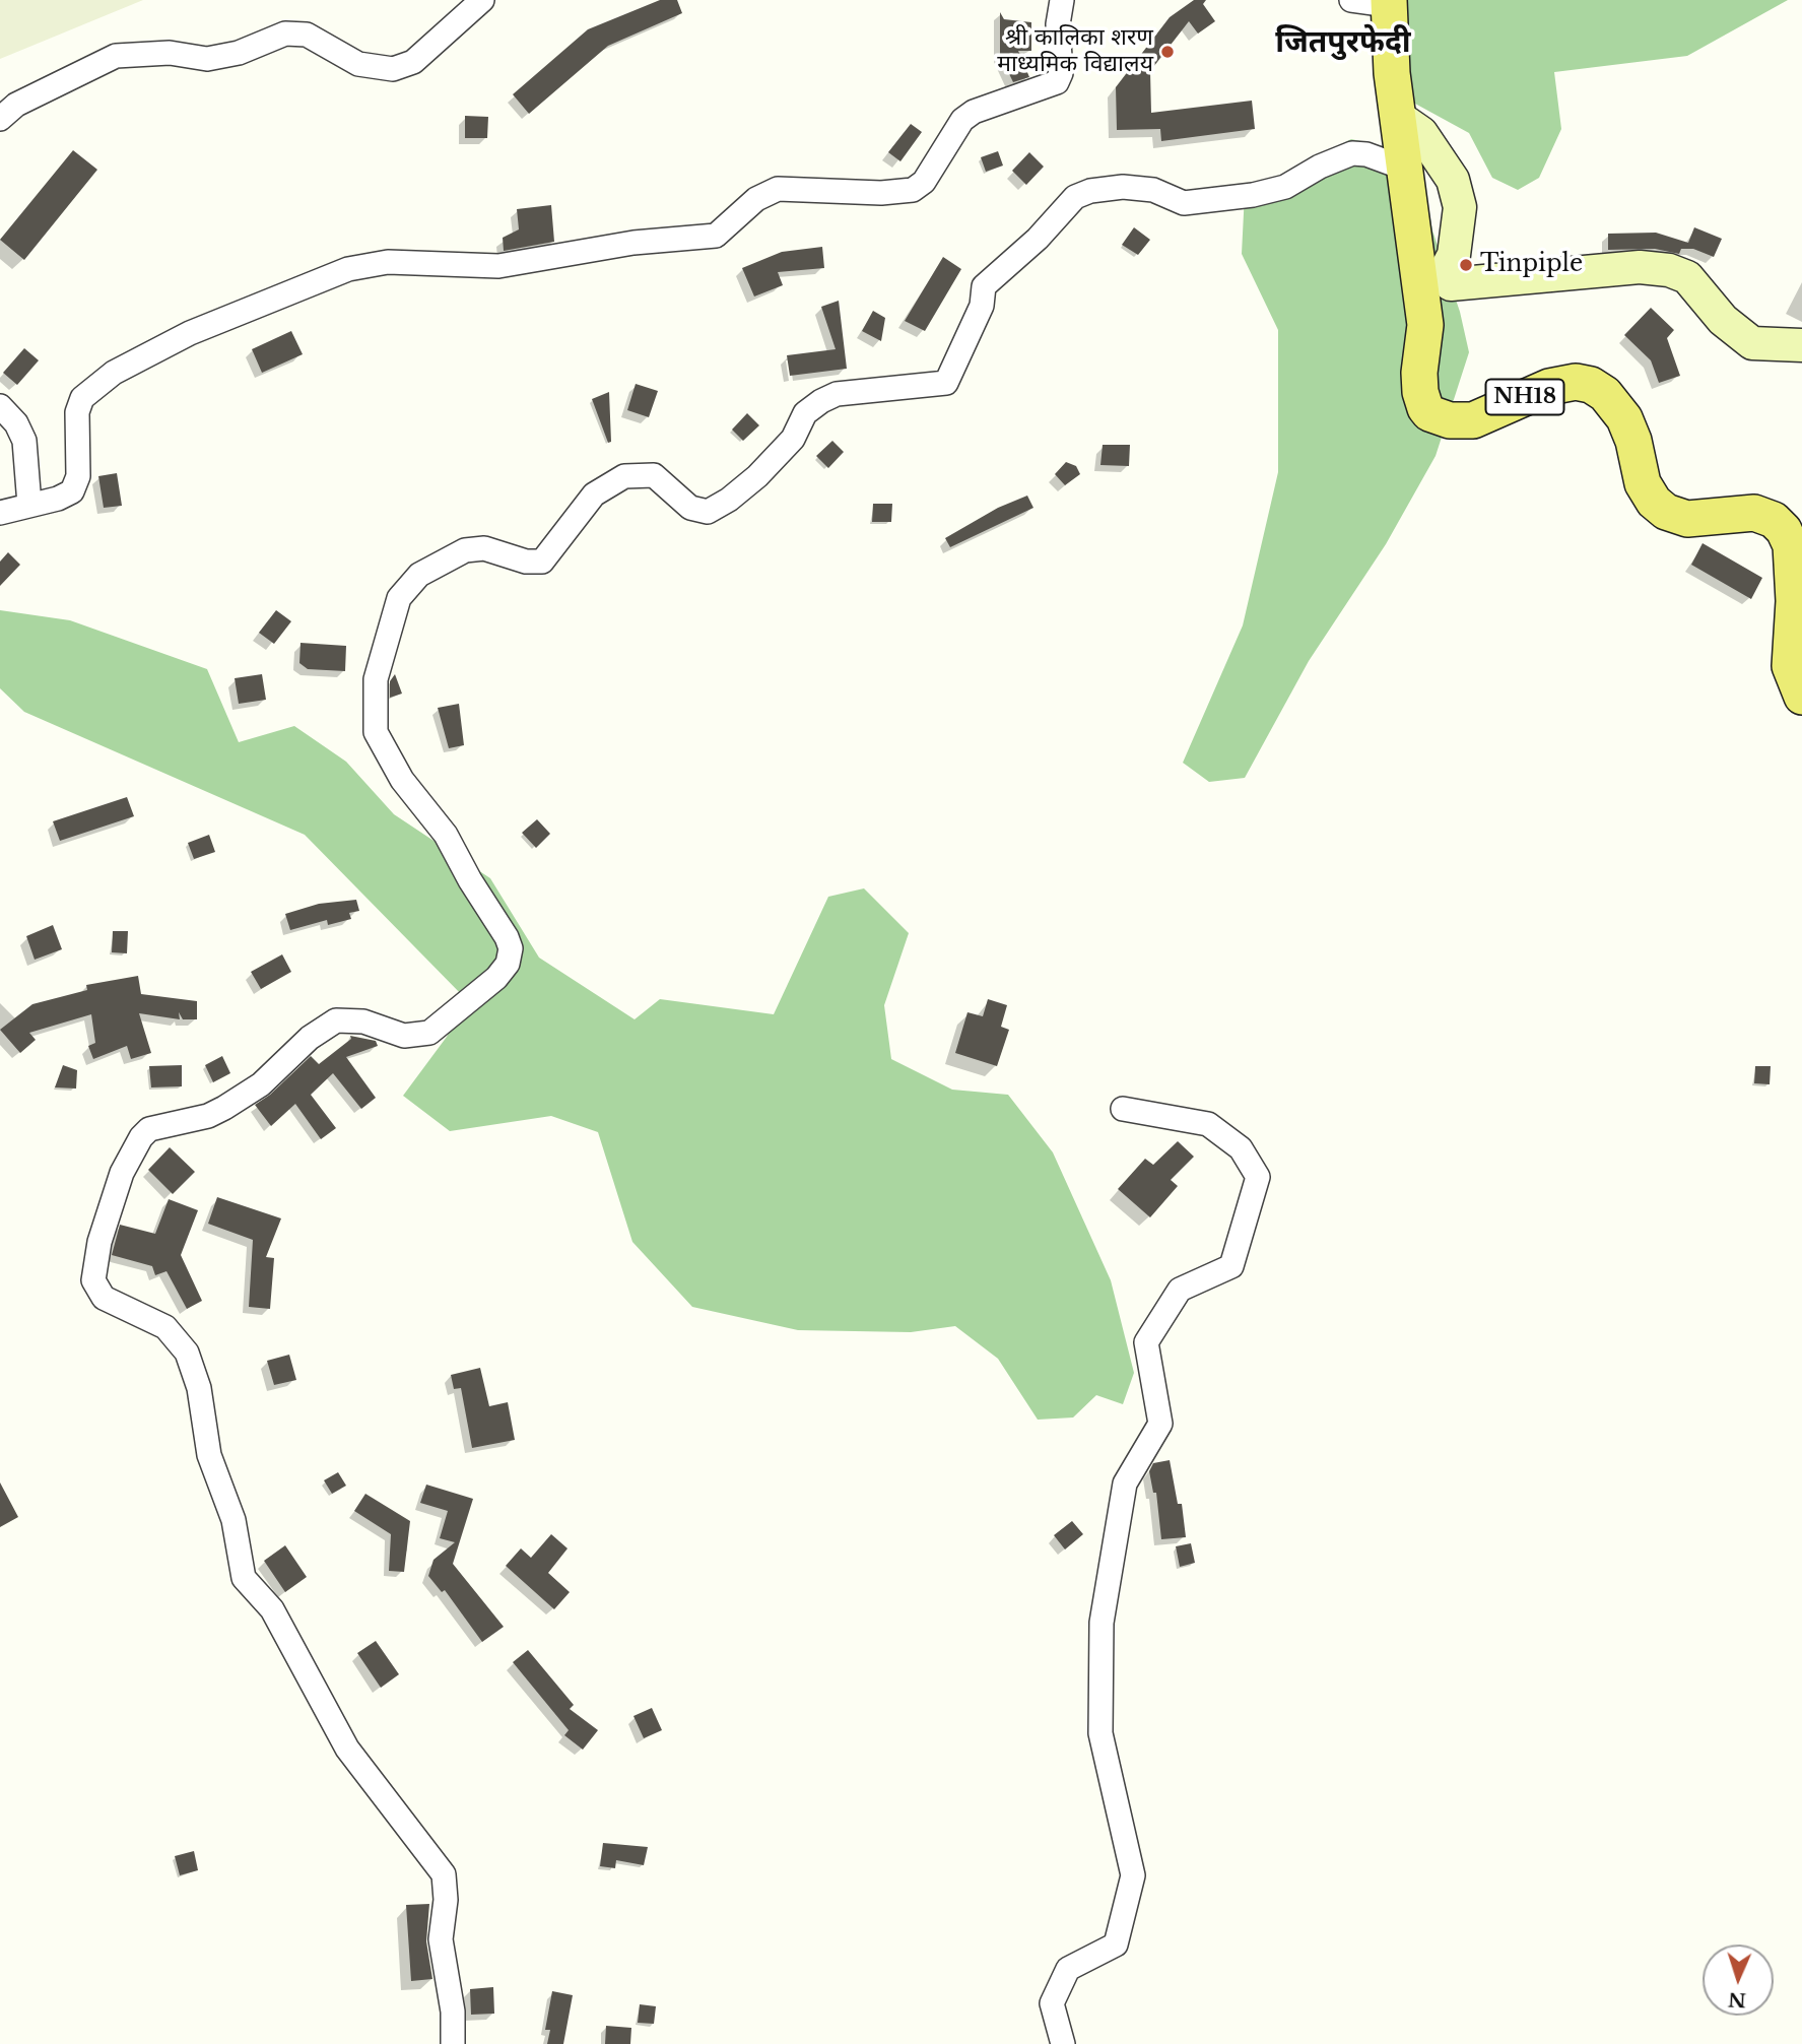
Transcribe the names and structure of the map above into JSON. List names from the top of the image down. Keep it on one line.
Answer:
{"streets":{"main road":["NH18"]},"districts":["जितपुरफेदी"],"places":["श्री कालिका शरण माध्यमिक विद्यालय","Tinpiple"],"north":"bottom"}
